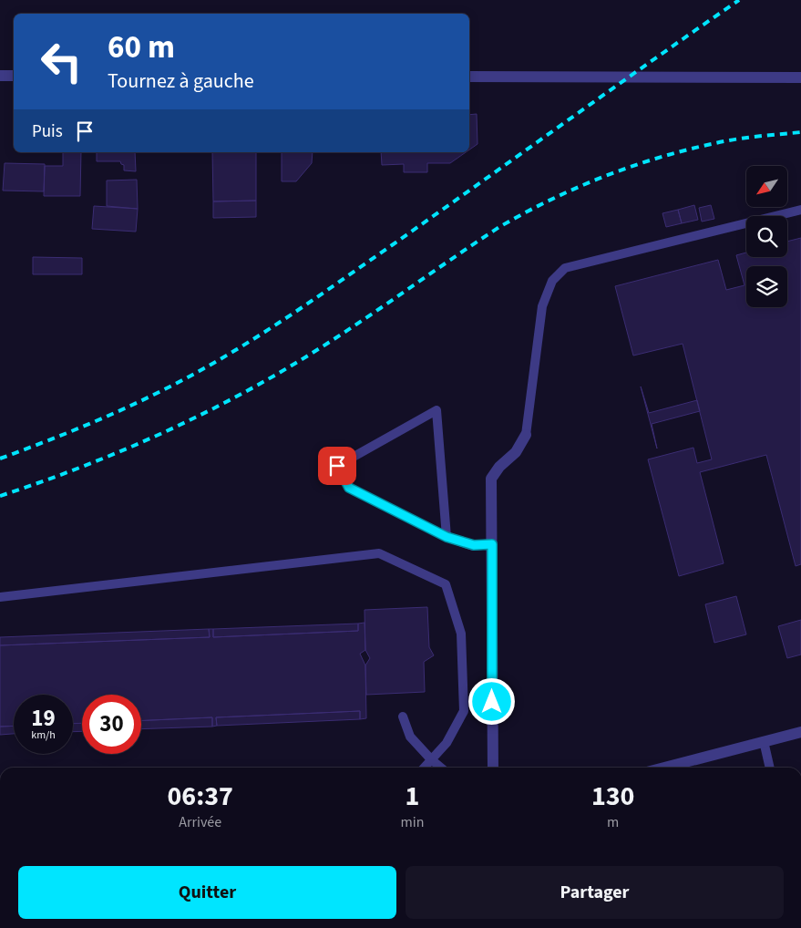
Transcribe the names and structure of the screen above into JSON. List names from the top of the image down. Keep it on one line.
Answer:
{"north":"bottom left","page":{"turn":["60 m","Tournez à gauche"],"then":"Puis","speed":"19 km/h","limit":"30","eta":["06:37","Arrivée","1","min","130","m"],"buttons":["Quitter","Partager"]}}
